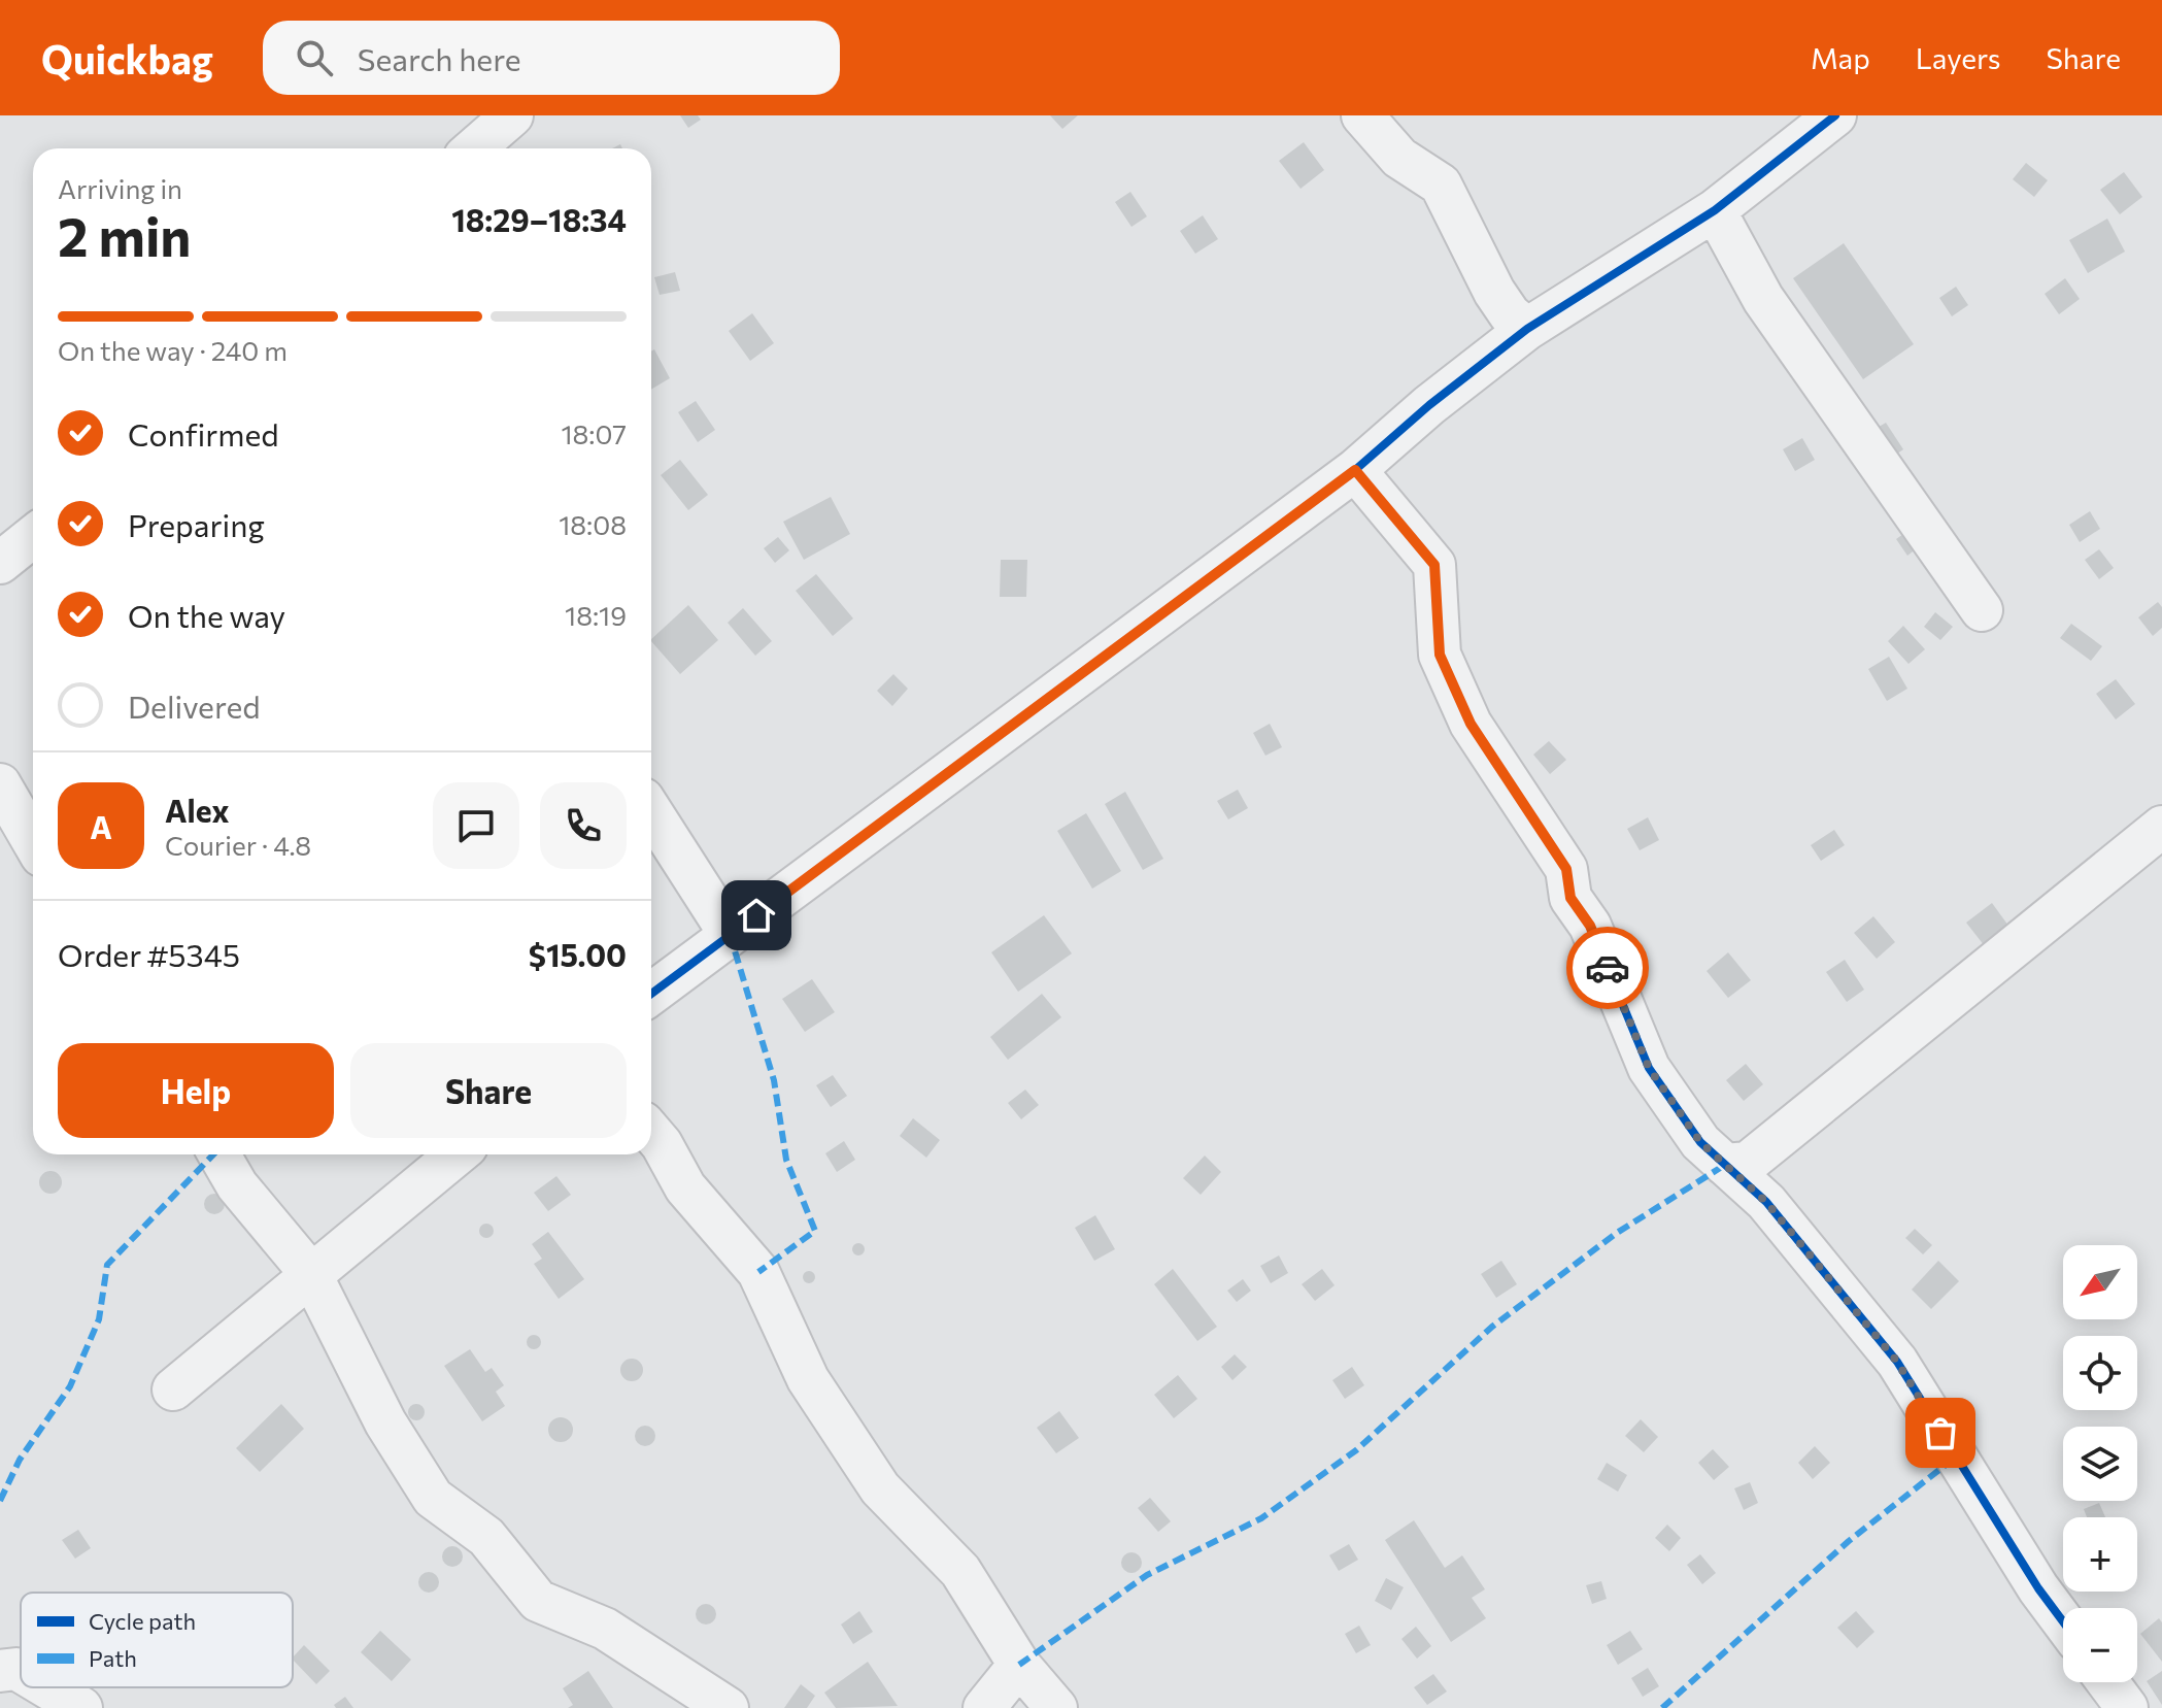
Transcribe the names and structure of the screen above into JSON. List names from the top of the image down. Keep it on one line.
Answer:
{"legend":["Cycle path","Path"],"north":"bottom left","page":{"header":"Quickbag","search":"Search here","nav":["Map","Layers","Share"],"heading":["2 min","Arriving in","18:29–18:34"],"panel":["Alex","Courier · 4.8","Order #5345","$15.00"],"bar":"On the way · 240 m","list":[["Confirmed","18:07"],["Preparing","18:08"],["On the way","18:19"],"Delivered"],"round":"A","buttons":["Help","Share"],"map_buttons":["+","−"]}}
